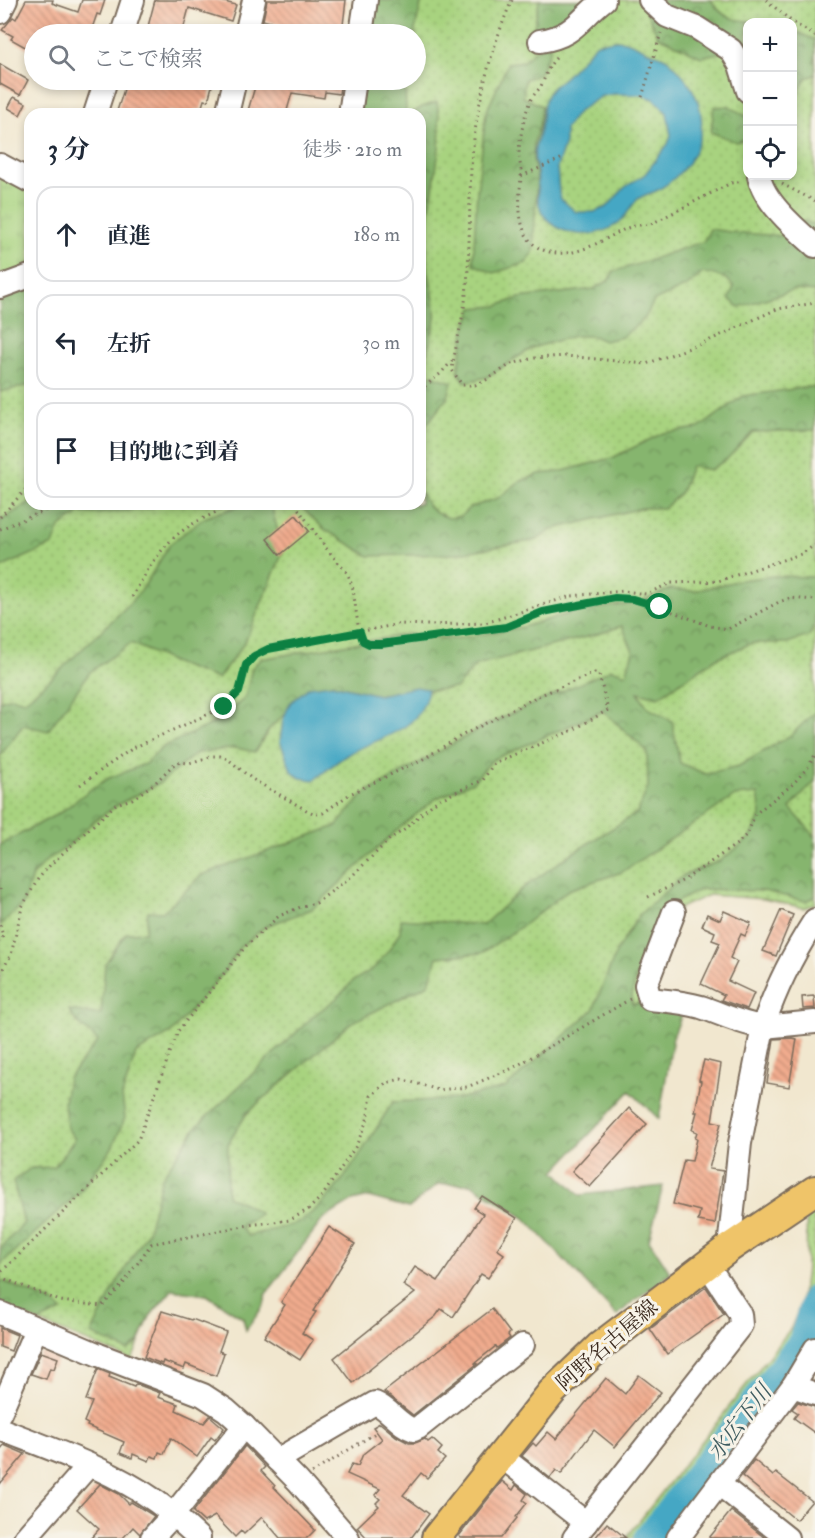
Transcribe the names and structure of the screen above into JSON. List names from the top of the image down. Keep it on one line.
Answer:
{"streets":{"main road":["阿野名古屋線"]},"water":["水広下川"],"page":{"map_buttons":["+","−"],"search":"ここで検索","heading":["3 分","徒歩 · 210 m"],"list":[["直進","180 m"],["左折","30 m"],"目的地に到着"]}}
